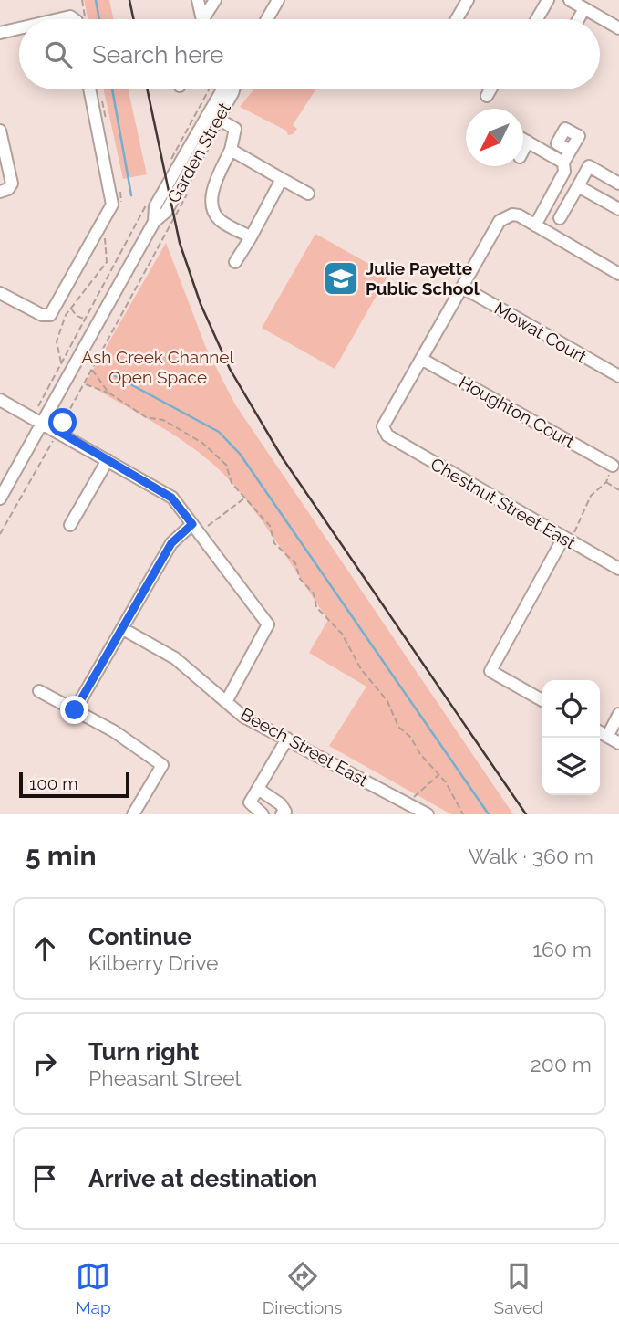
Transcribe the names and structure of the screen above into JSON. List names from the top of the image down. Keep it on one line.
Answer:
{"streets":{"street":["Garden Street","Mowat Court","Houghton Court","Chestnut Street East","Beech Street East"]},"crossings":[["Houghton Court","Chestnut Street East"]],"parks":["Ash Creek Channel Open Space"],"places":{"school or university":["Julie Payette Public School"]},"scale_bar":"100 m","north":"bottom left","page":{"search":"Search here","scale":"100 m","heading":["5 min","Walk · 360 m"],"list":[["Continue","Kilberry Drive","160 m"],["Turn right","Pheasant Street","200 m"],"Arrive at destination"],"nav":["Map","Directions","Saved"]}}
